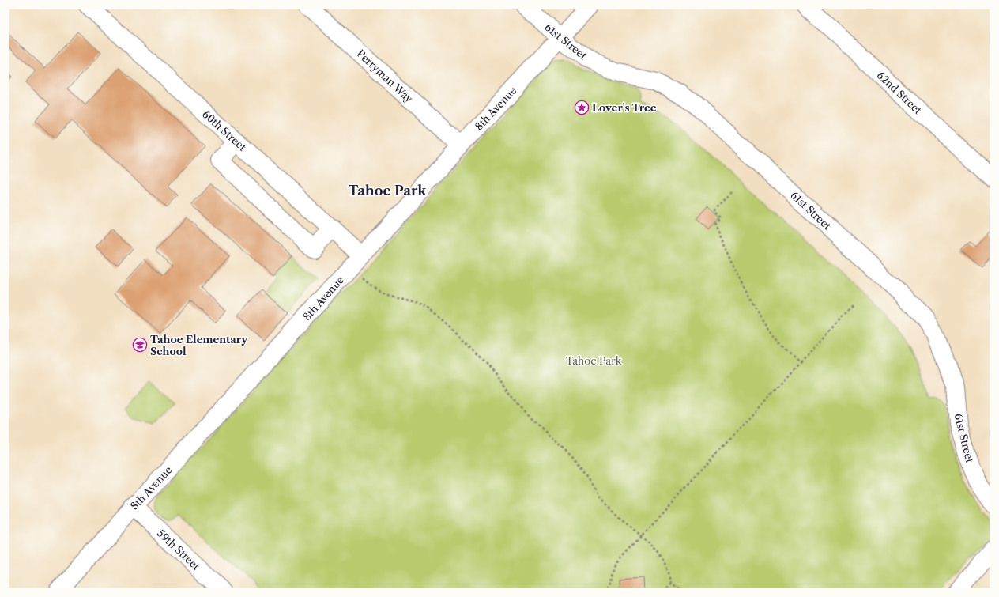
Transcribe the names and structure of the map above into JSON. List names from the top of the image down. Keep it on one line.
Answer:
{"streets":{"street":["61st Street","Perryman Way","62nd Street","8th Avenue","60th Street","59th Street"]},"crossings":[["61st Street","8th Avenue"],["Perryman Way","8th Avenue"],["8th Avenue","60th Street"],["8th Avenue","59th Street"]],"districts":["Tahoe Park"],"parks":["Tahoe Park"],"places":{"place":["Lover's Tree"],"school or university":["Tahoe Elementary School"]}}
